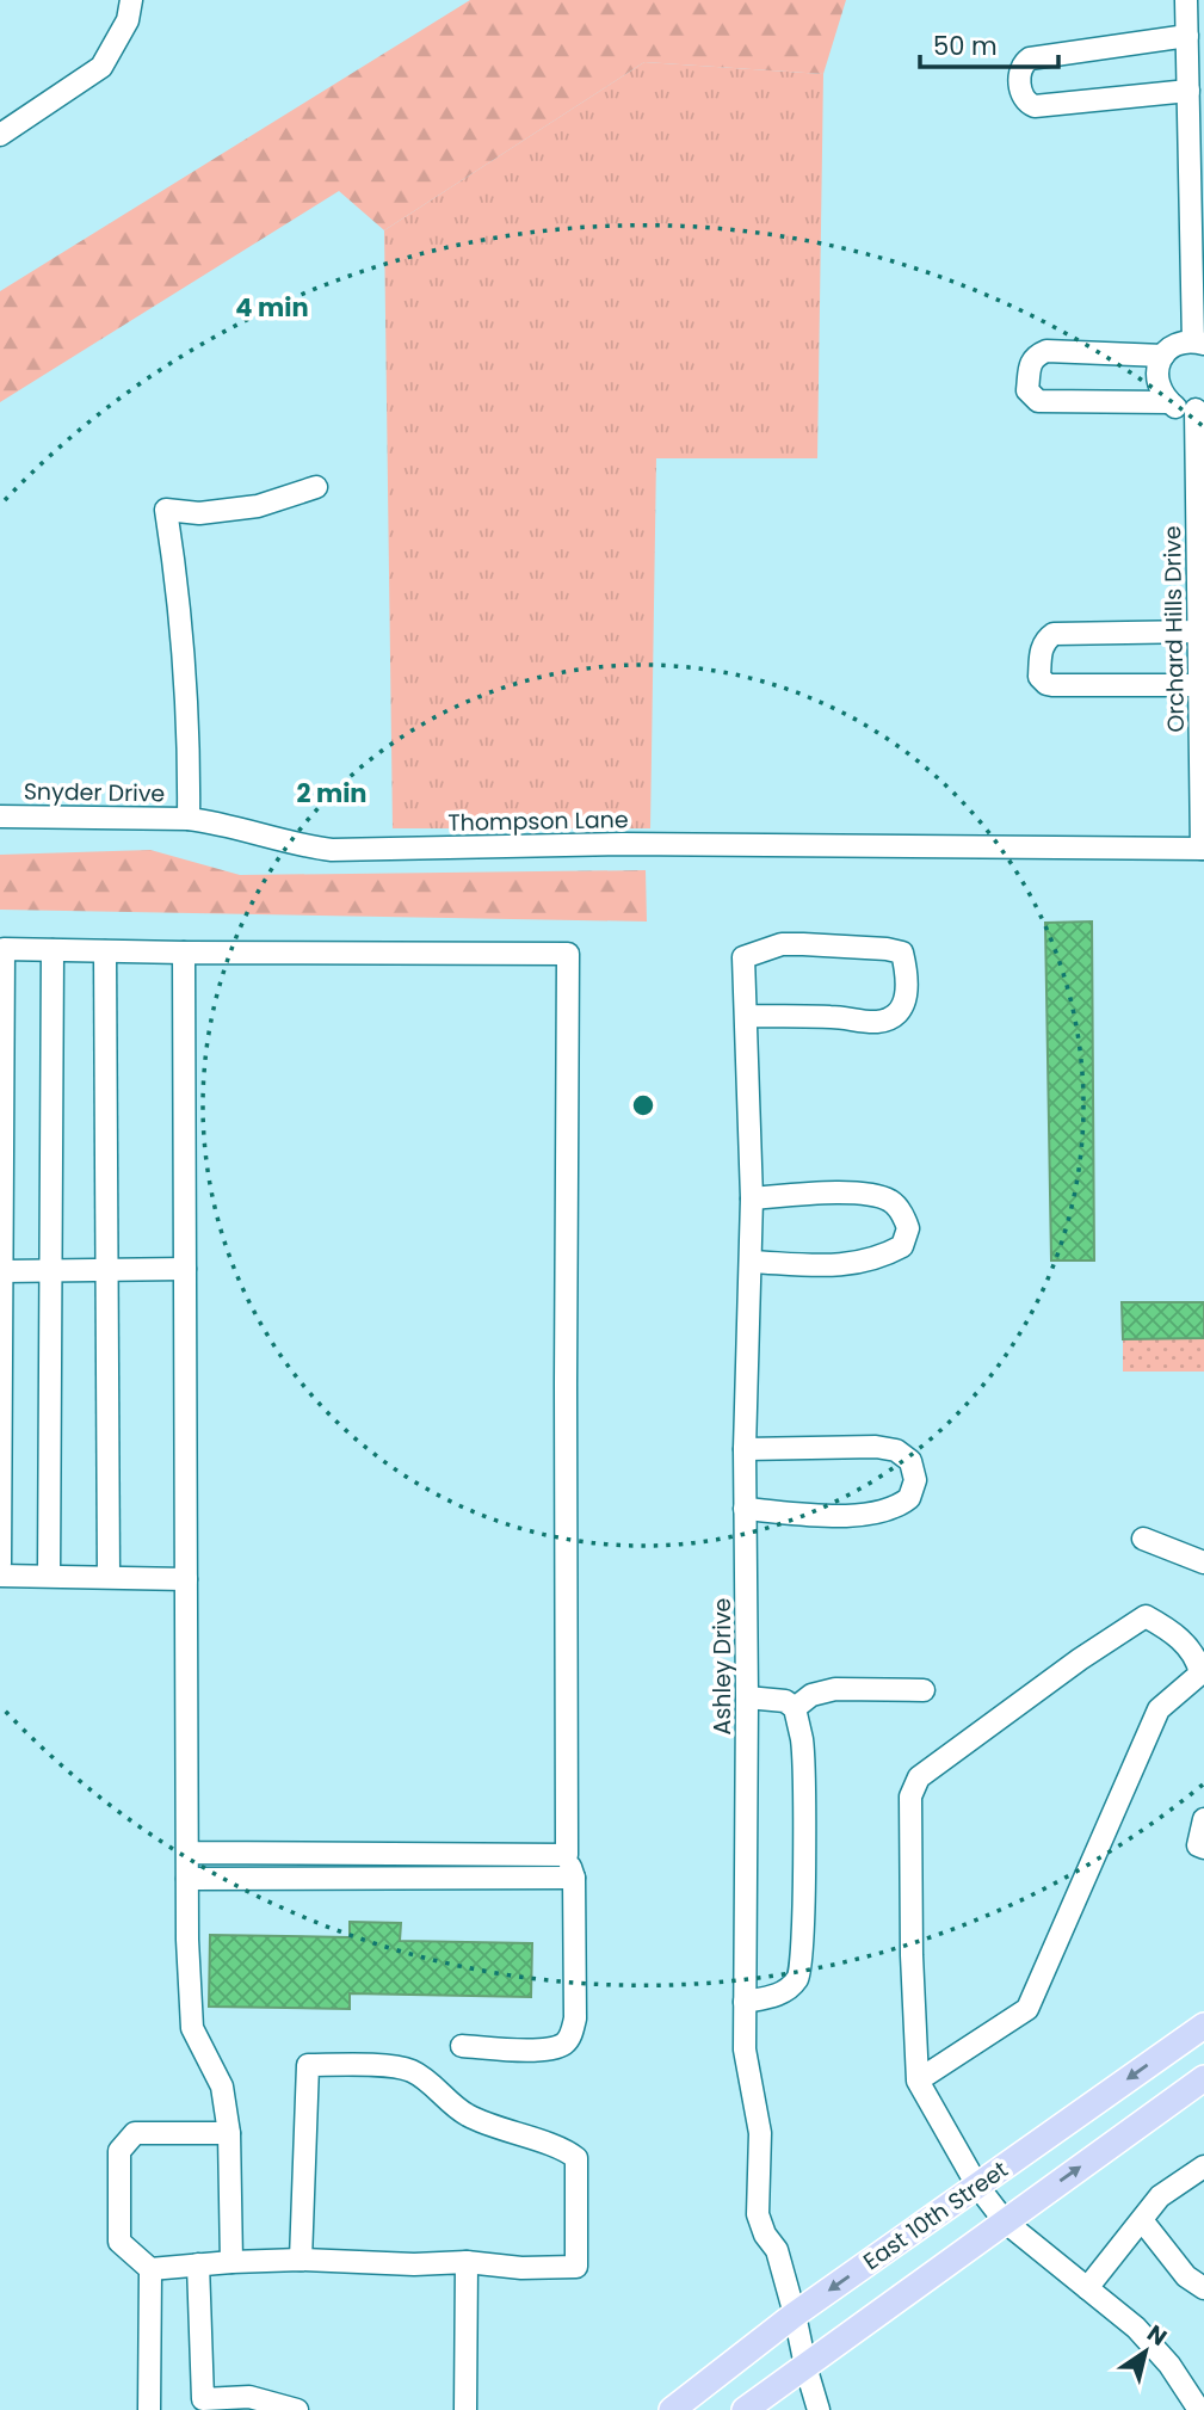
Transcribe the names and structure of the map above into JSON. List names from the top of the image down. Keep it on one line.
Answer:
{"streets":{"main road":["East 10th Street"],"street":["Orchard Hills Drive","Snyder Drive","Thompson Lane","Ashley Drive"]},"crossings":[["Orchard Hills Drive","Thompson Lane"],["Snyder Drive","Thompson Lane"],["Ashley Drive","East 10th Street"]],"scale_bar":"50 m","north":"top right","rings":["4 min","2 min"]}
